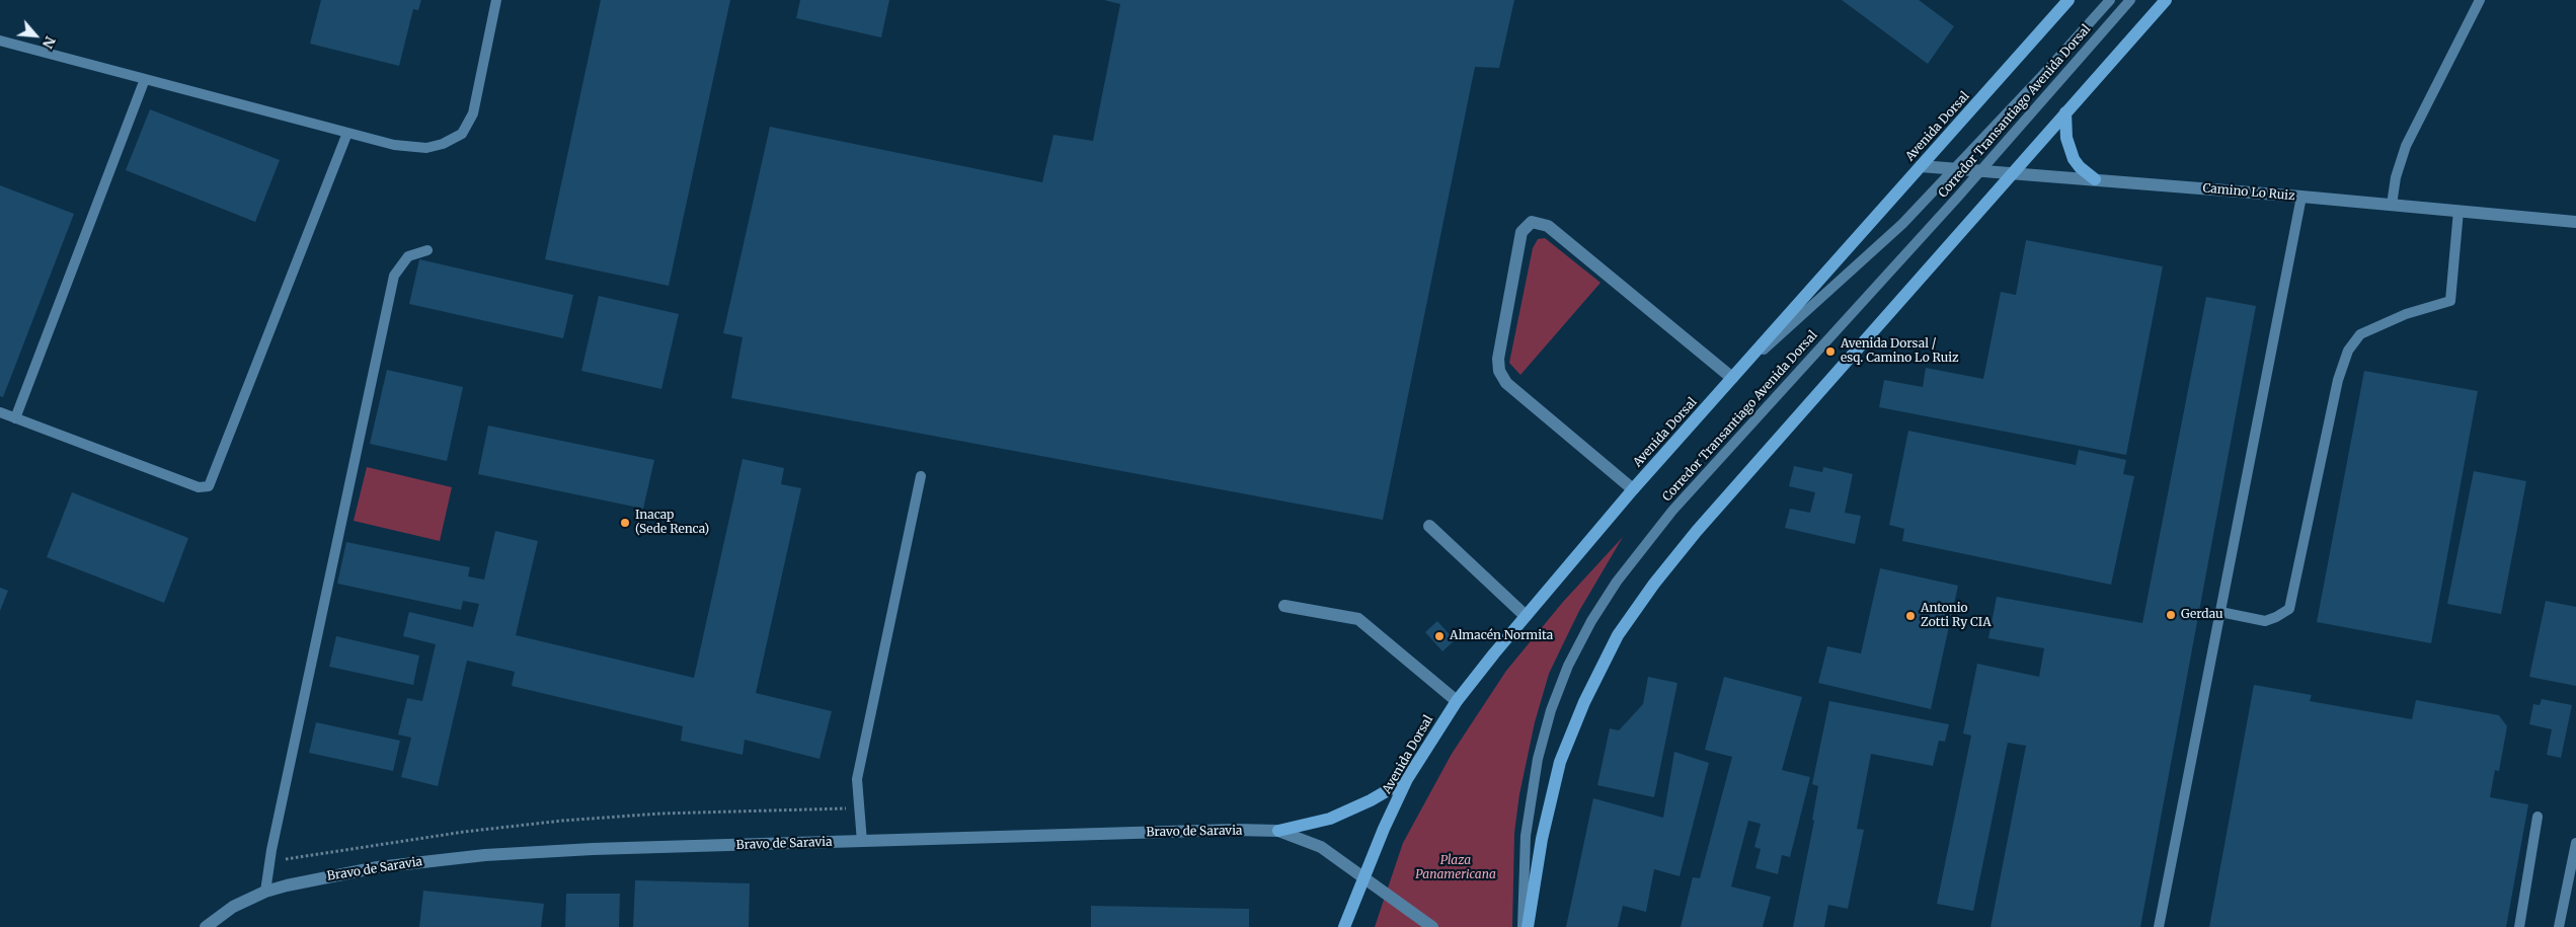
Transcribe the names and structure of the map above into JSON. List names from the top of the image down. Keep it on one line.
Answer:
{"streets":{"main road":["Avenida Dorsal"],"street":["Camino Lo Ruiz","Bravo de Saravia"],"lane":["Corredor Transantiago Avenida Dorsal"]},"crossings":[["Corredor Transantiago Avenida Dorsal","Avenida Dorsal"],["Corredor Transantiago Avenida Dorsal","Camino Lo Ruiz"],["Avenida Dorsal","Camino Lo Ruiz"],["Avenida Dorsal","Bravo de Saravia"]],"parks":["Plaza Panamericana"],"places":["Avenida Dorsal / esq. Camino Lo Ruiz","Inacap (Sede Renca)","Gerdau","Antonio Zotti Ry CIA","Almacén Normita"],"north":"bottom right"}
